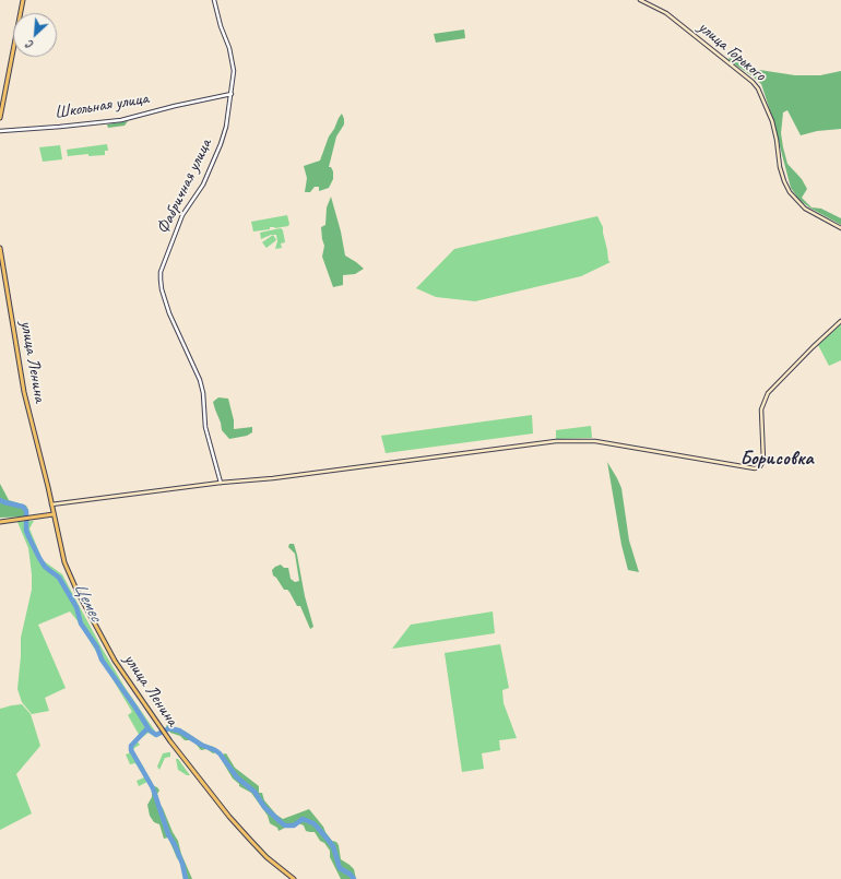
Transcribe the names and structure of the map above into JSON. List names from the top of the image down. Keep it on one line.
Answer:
{"streets":{"main road":["улица Горького","улица Ленина"],"street":["Школьная улица","Фабричная улица"]},"crossings":[["Школьная улица","Фабричная улица"]],"districts":["Борисовка"],"water":["Цемес"],"north":"bottom left"}
